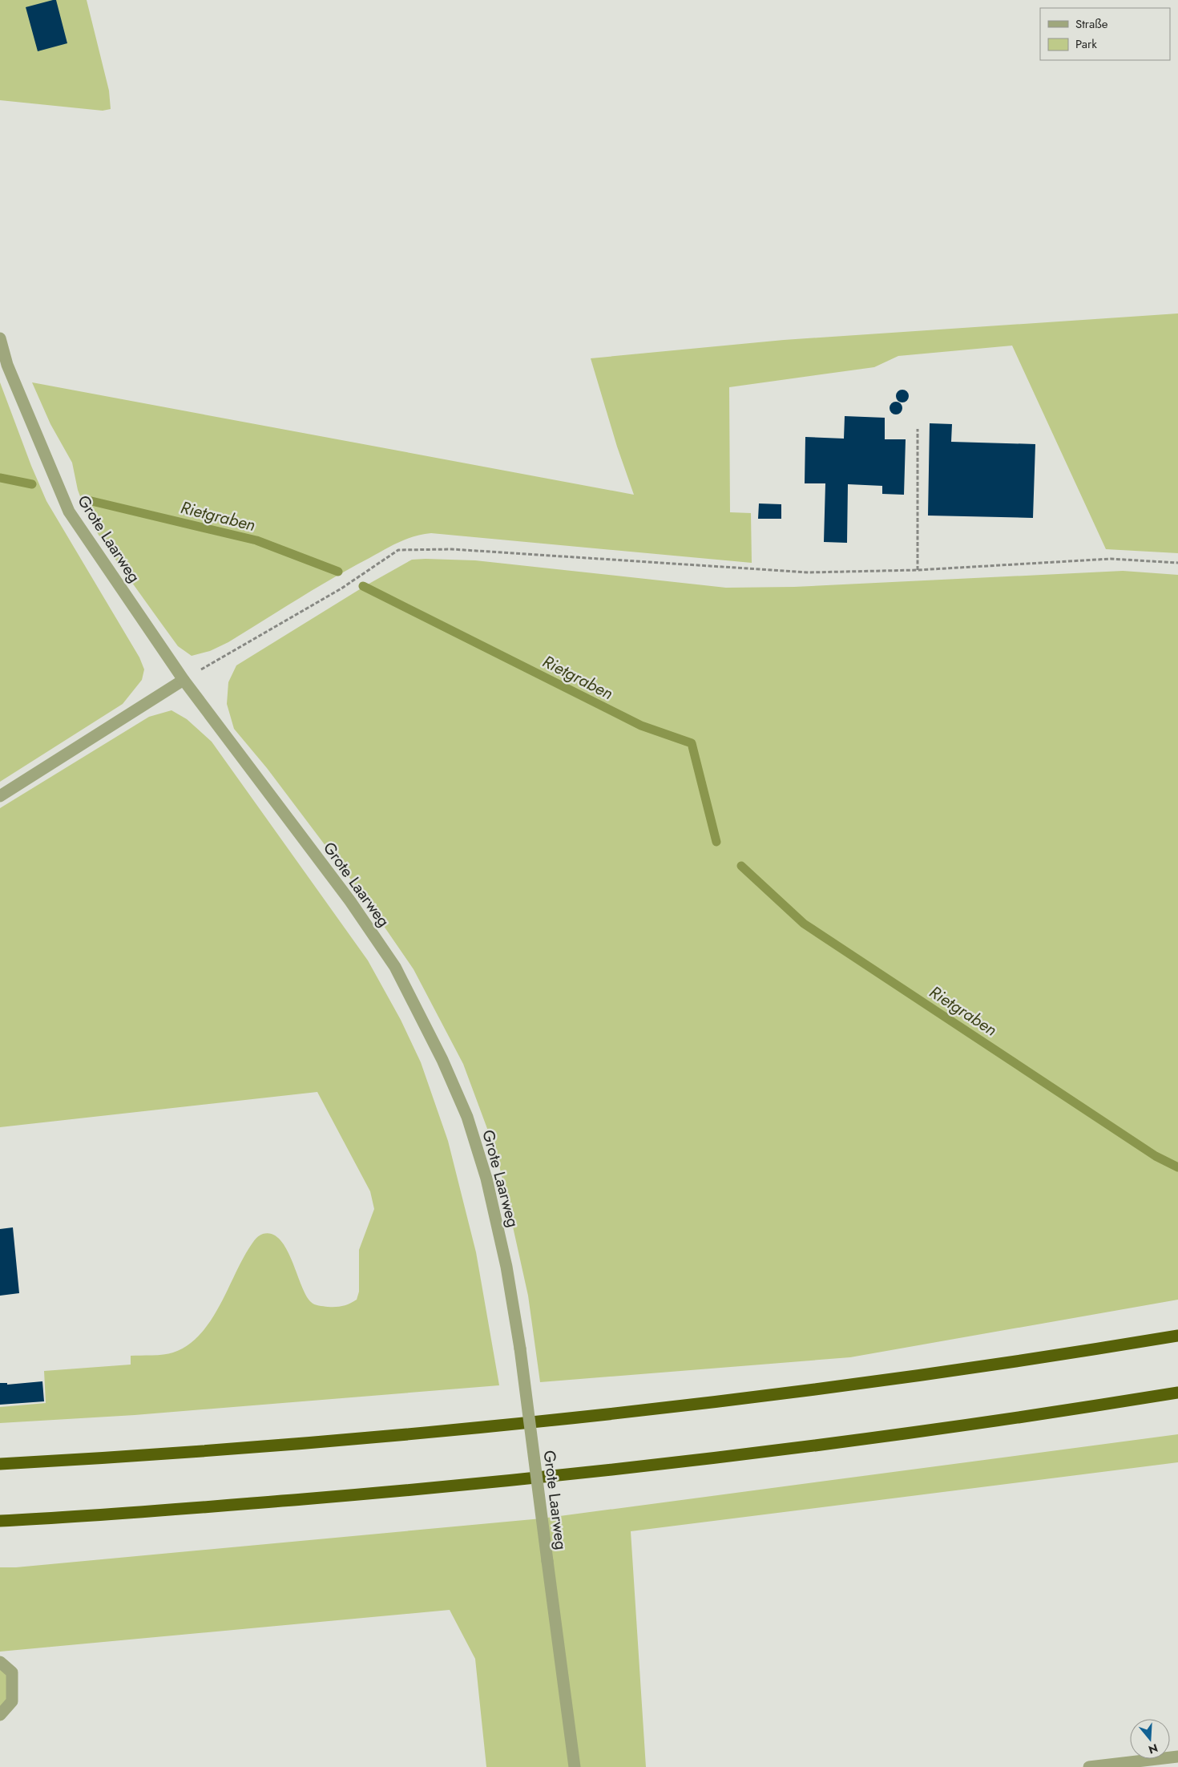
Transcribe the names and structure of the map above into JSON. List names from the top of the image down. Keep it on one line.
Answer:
{"streets":{"street":["Grote Laarweg"]},"water":["Rietgraben"],"legend":["Straße","Park"],"north":"bottom"}
